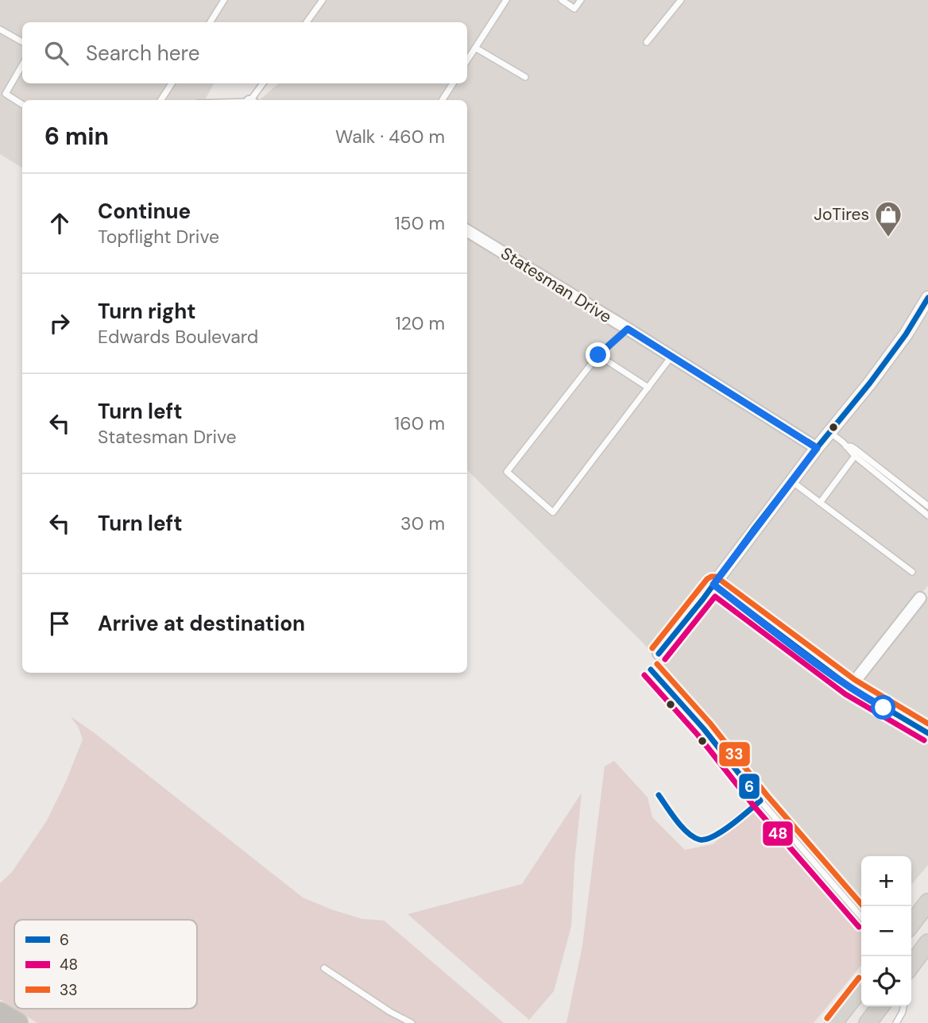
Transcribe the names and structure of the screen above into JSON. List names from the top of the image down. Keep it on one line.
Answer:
{"streets":{"street":["Statesman Drive"]},"places":{"shop":["JoTires"]},"lines":["transit line 6","transit line 33","transit line 48"],"legend":["6","48","33"],"page":{"search":"Search here","heading":["6 min","Walk · 460 m"],"list":[["Continue","Topflight Drive","150 m"],["Turn right","Edwards Boulevard","120 m"],["Turn left","Statesman Drive","160 m"],["Turn left","30 m"],"Arrive at destination"],"map_buttons":["+","−"]}}
